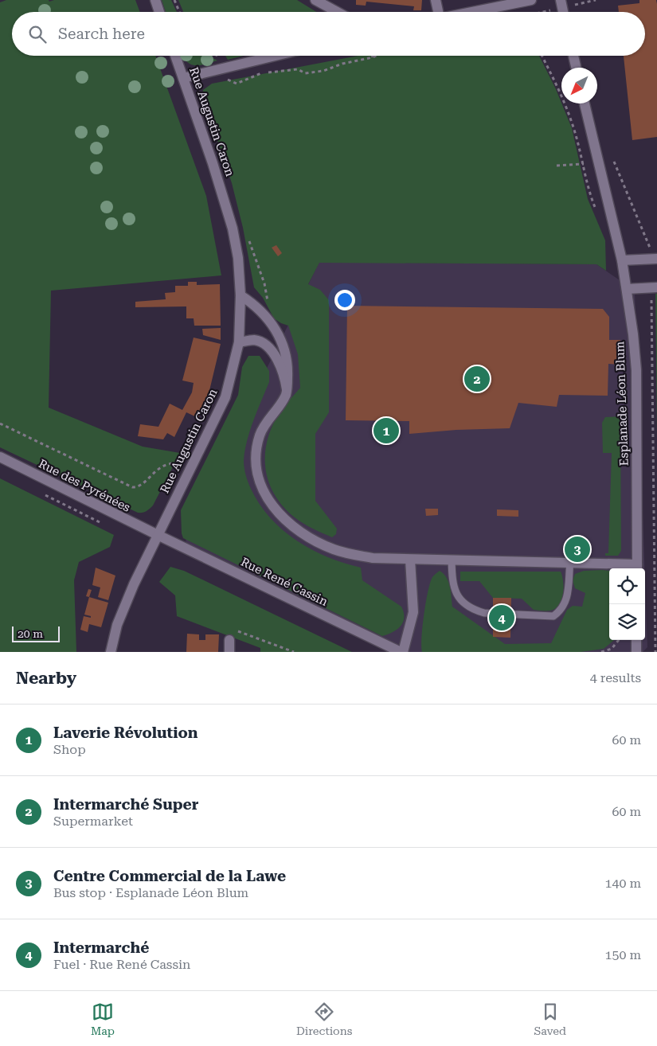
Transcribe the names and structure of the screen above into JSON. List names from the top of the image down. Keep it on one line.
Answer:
{"streets":{"street":["Rue Augustin Caron","Esplanade Léon Blum","Rue des Pyrénées","Rue René Cassin"]},"crossings":[["Rue Augustin Caron","Rue des Pyrénées"],["Rue Augustin Caron","Rue René Cassin"],["Rue des Pyrénées","Rue René Cassin"]],"scale_bar":"20 m","north":"bottom left","page":{"search":"Search here","pins":["2","1","3","4"],"scale":"20 m","heading":["Nearby","4 results"],"list":[{"mark":"1","name":"Laverie Révolution","note":"Shop","value":"60 m"},{"mark":"2","name":"Intermarché Super","note":"Supermarket","value":"60 m"},{"mark":"3","name":"Centre Commercial de la Lawe","note":"Bus stop · Esplanade Léon Blum","value":"140 m"},{"mark":"4","name":"Intermarché","note":"Fuel · Rue René Cassin","value":"150 m"}],"nav":["Map","Directions","Saved"]}}
